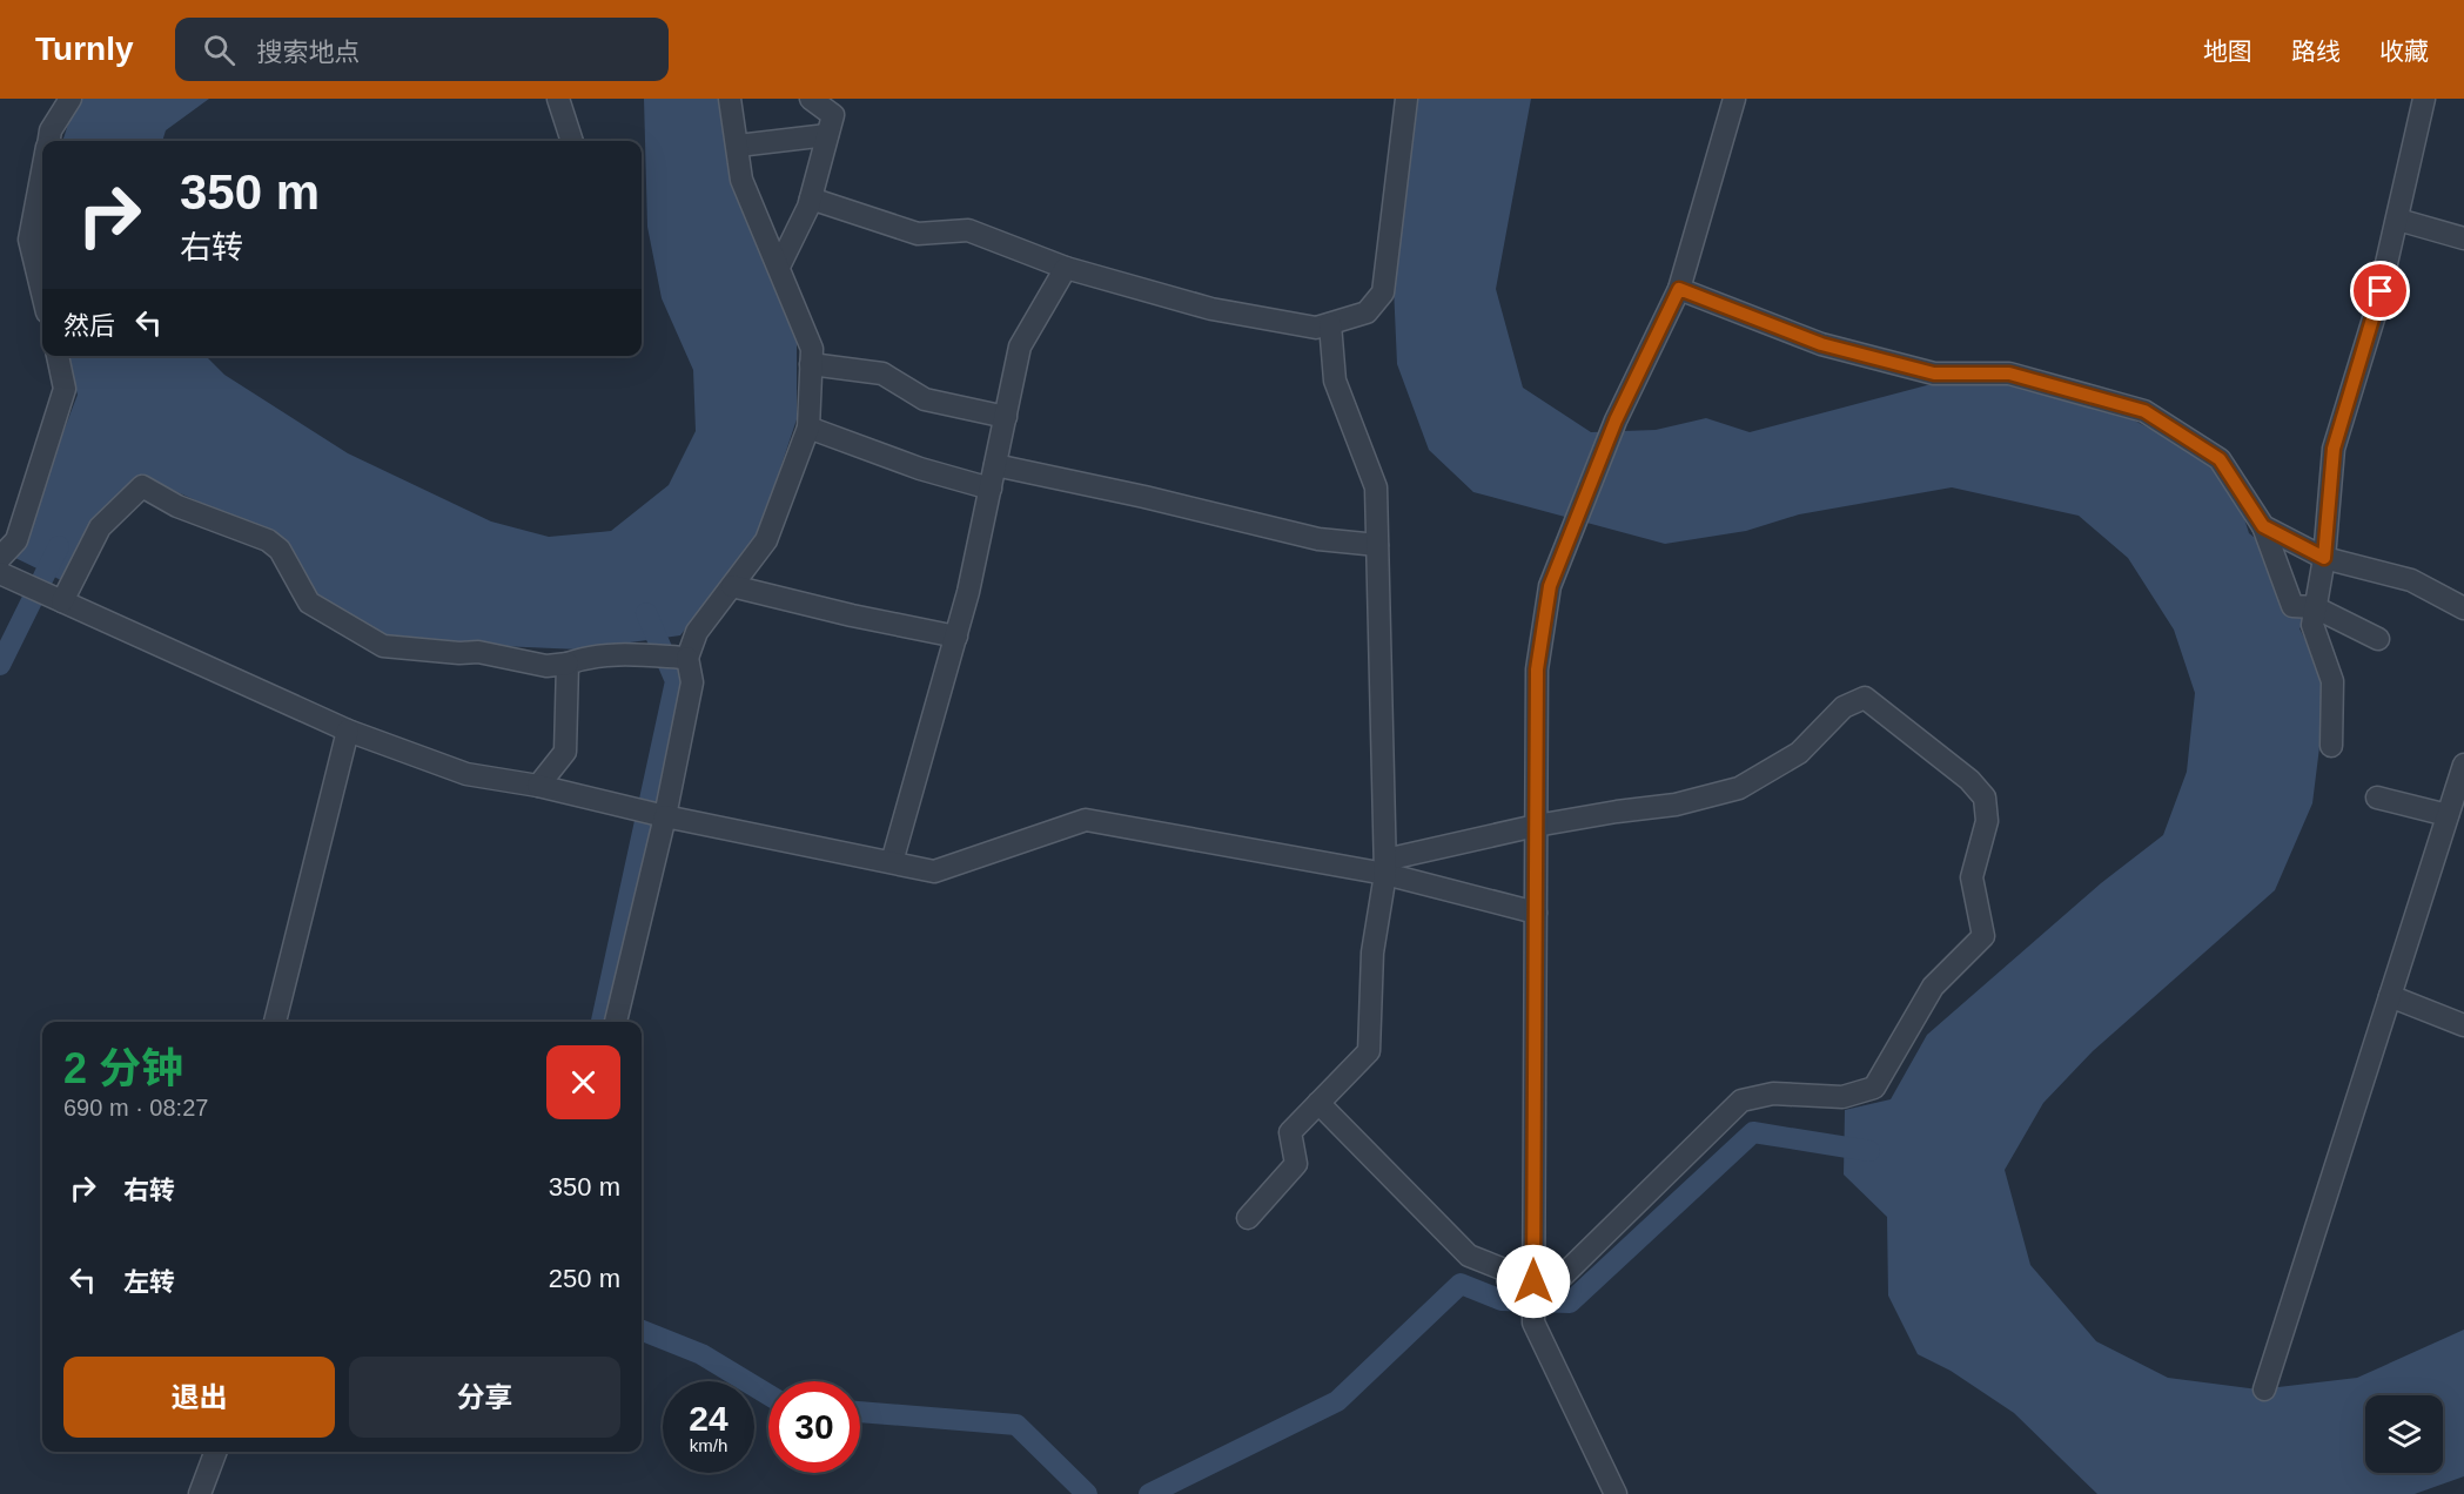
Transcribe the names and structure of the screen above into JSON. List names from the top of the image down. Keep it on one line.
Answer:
{"page":{"header":"Turnly","search":"搜索地点","nav":["地图","路线","收藏"],"turn":["350 m","右转"],"then":"然后","heading":["2 分钟","690 m · 08:27"],"list":[{"name":"右转","value":"350 m"},{"name":"左转","value":"250 m"}],"buttons":["退出","分享"],"speed":"24 km/h","limit":"30"}}
